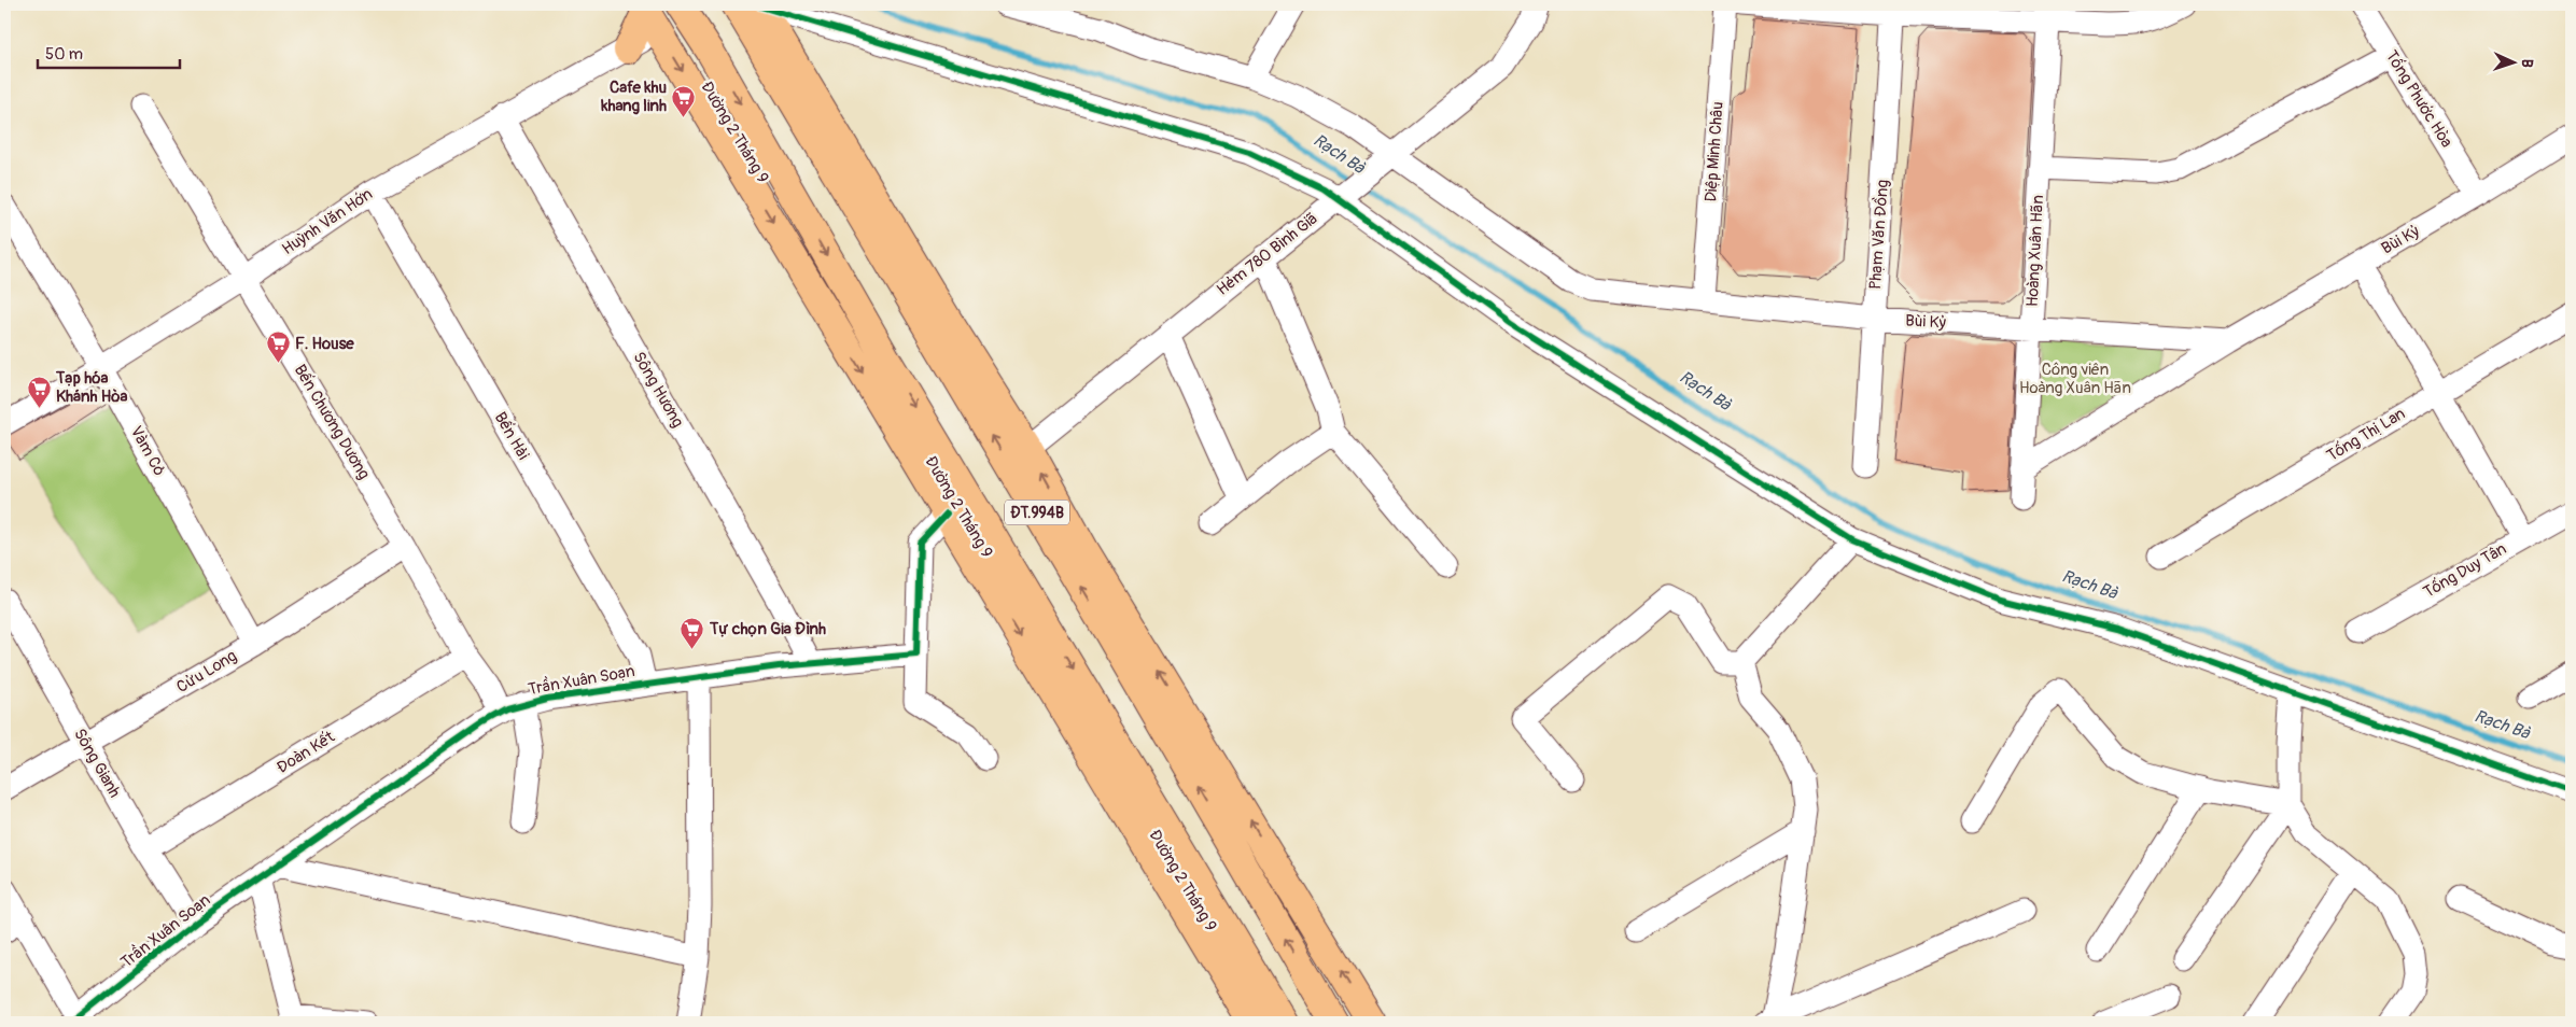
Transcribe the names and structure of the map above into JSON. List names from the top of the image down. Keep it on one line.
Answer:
{"streets":{"main road":["Đường 2 Tháng 9","ĐT.994B"],"street":["Tống Phước Hòa","Diệp Minh Châu","Huỳnh Văn Hớn","Phạm Văn Đồng","Bùi Kỷ","Hoàng Xuân Hãn","Hẻm 780 Bình Giã","Sông Hương","Bến Chương Dương","Tống Thị Lan","Bến Hải","Vàm Cỏ","Tống Duy Tân","Cửu Long","Trần Xuân Soạn","Đoàn Kết","Sông Gianh"]},"crossings":[["Tống Phước Hòa","Bùi Kỷ"],["Diệp Minh Châu","Bùi Kỷ"],["Huỳnh Văn Hớn","Sông Hương"],["Huỳnh Văn Hớn","Bến Chương Dương"],["Huỳnh Văn Hớn","Bến Hải"],["Huỳnh Văn Hớn","Vàm Cỏ"],["Phạm Văn Đồng","Bùi Kỷ"],["Bùi Kỷ","Hoàng Xuân Hãn"],["Bùi Kỷ","Hẻm 780 Bình Giã"],["Hẻm 780 Bình Giã","ĐT.994B"],["Sông Hương","Trần Xuân Soạn"],["Bến Chương Dương","Cửu Long"],["Bến Chương Dương","Trần Xuân Soạn"],["Bến Chương Dương","Đoàn Kết"],["Bến Hải","Trần Xuân Soạn"],["Vàm Cỏ","Cửu Long"],["Cửu Long","Sông Gianh"],["Trần Xuân Soạn","Sông Gianh"],["Đoàn Kết","Sông Gianh"]],"water":["Rạch Bà"],"parks":["Công viên Hoàng Xuân Hãn"],"places":{"supermarket":["Cafe khu khang linh","F. House","Tạp hóa Khánh Hòa","Tự chọn Gia Đình"]},"scale_bar":"50 m","north":"right"}
